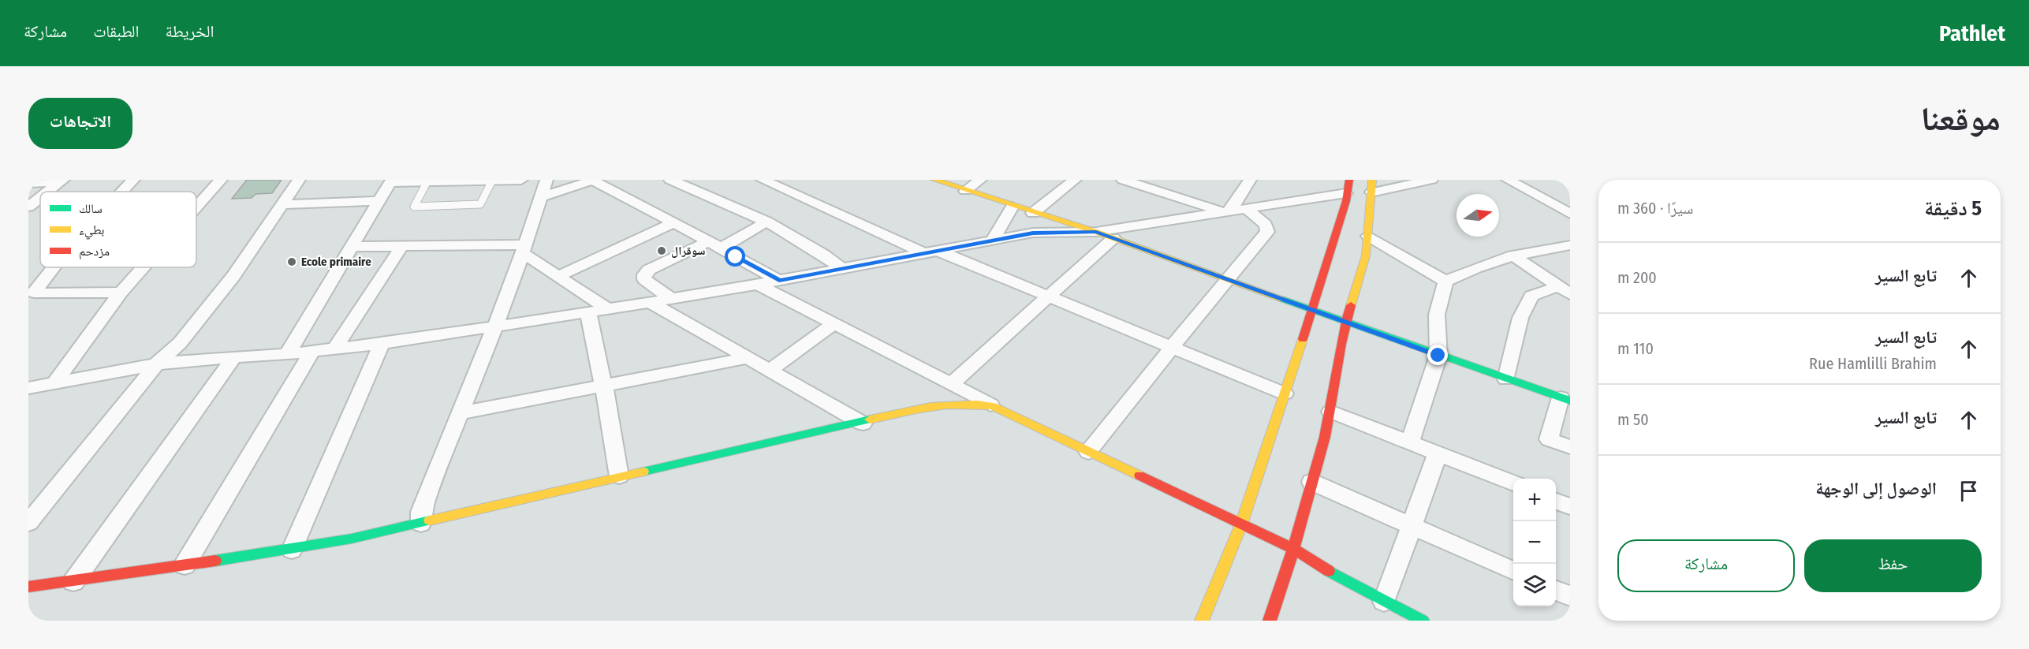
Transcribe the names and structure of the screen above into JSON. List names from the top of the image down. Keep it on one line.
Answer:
{"places":["سوقرال","Ecole primaire"],"legend":["سالك","بطيء","مزدحم"],"north":"right","page":{"header":"Pathlet","nav":["الخريطة","الطبقات","مشاركة"],"title":"موقعنا","buttons":["الاتجاهات",["حفظ","مشاركة"]],"heading":["5 دقيقة","سيرًا · 360 m"],"list":[["تابع السير","200 m"],["تابع السير","Rue Hamlilli Brahim","110 m"],["تابع السير","50 m"],"الوصول إلى الوجهة"],"map_buttons":["+","−"]}}
